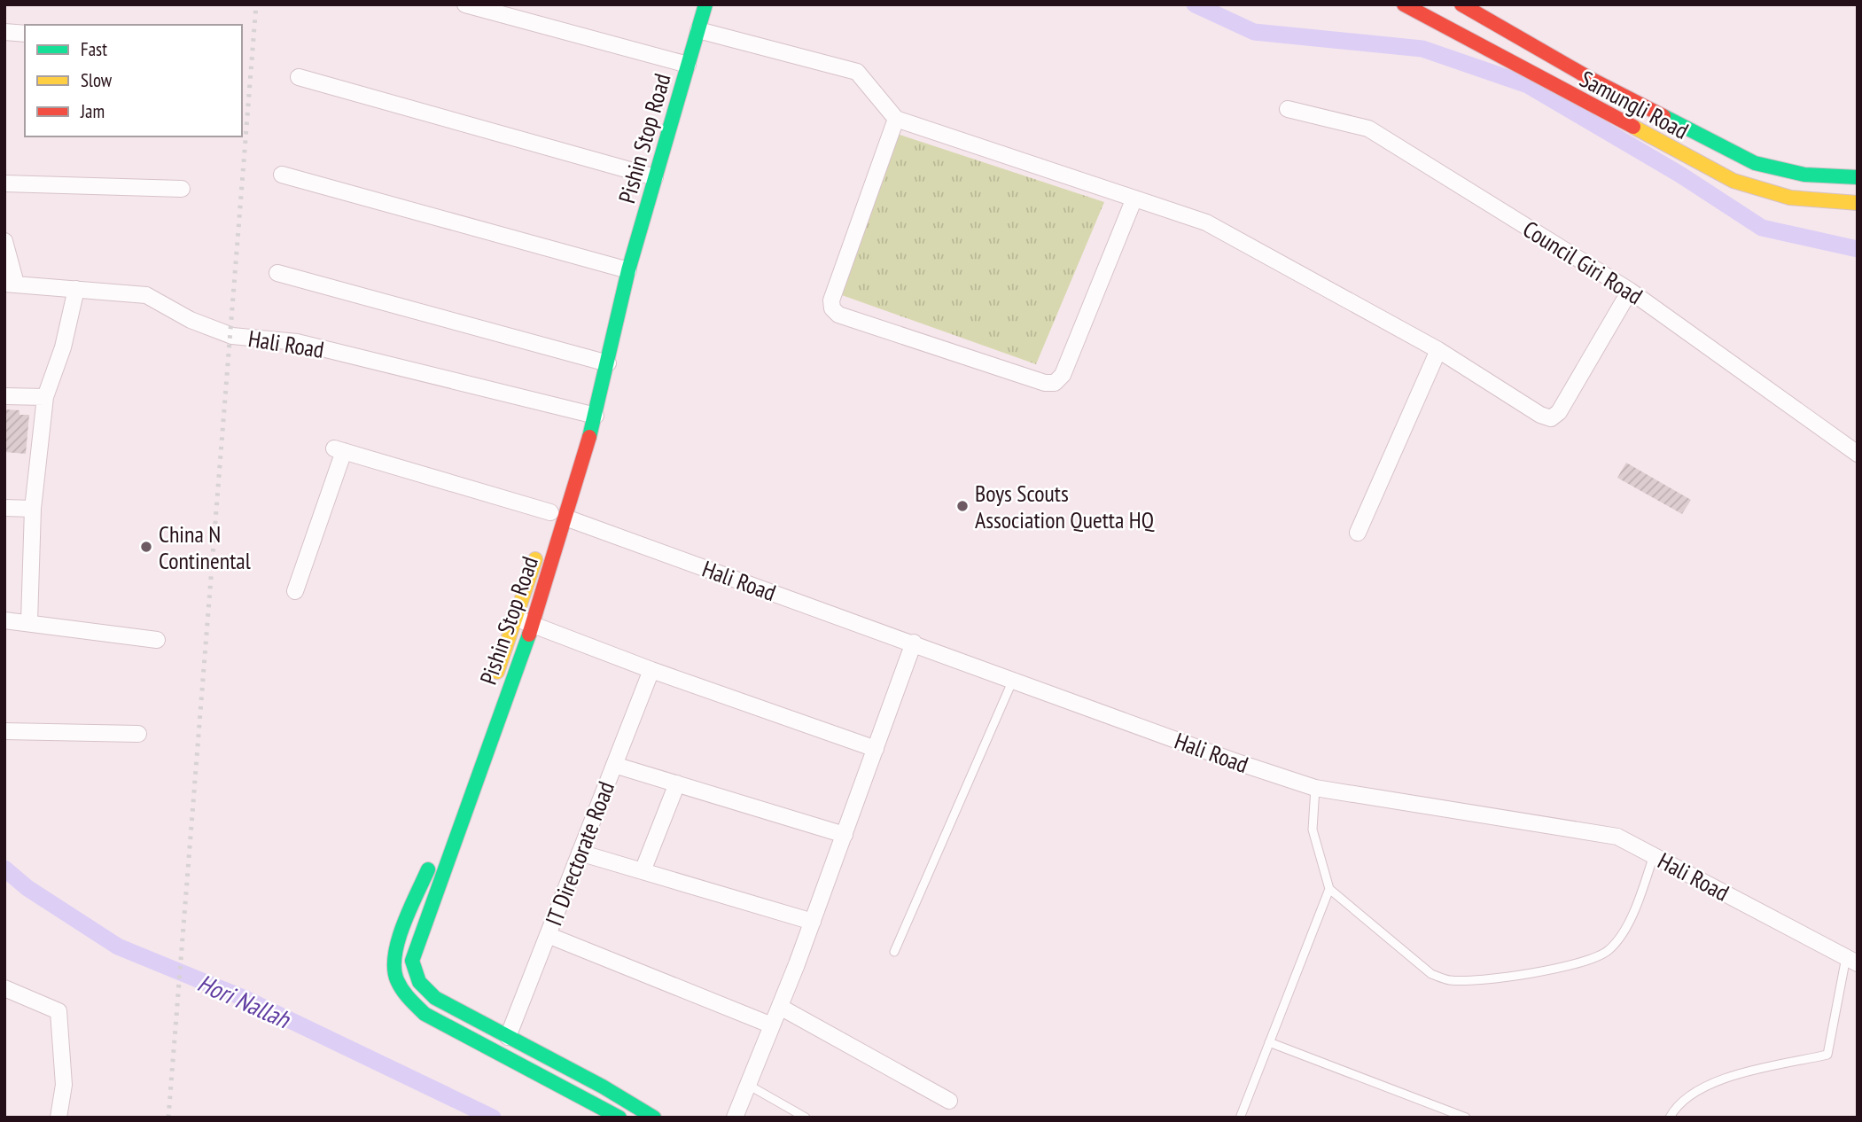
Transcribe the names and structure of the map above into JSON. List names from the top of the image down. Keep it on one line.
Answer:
{"streets":{"main road":["Samungli Road","Pishin Stop Road"],"street":["Council Giri Road","Hali Road","IT Directorate Road"]},"crossings":[["Pishin Stop Road","Hali Road"],["Pishin Stop Road","IT Directorate Road"]],"water":["Hori Nallah"],"places":["Boys Scouts Association Quetta HQ","China N Continental"],"legend":["Fast","Slow","Jam"]}
